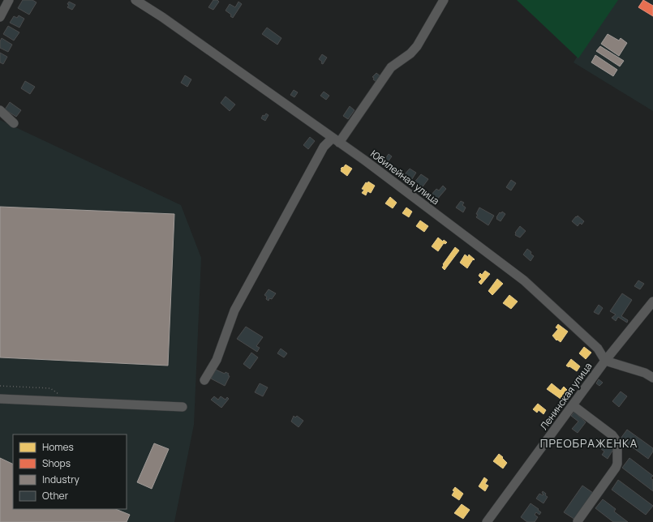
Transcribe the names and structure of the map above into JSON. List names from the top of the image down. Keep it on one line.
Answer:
{"streets":{"street":["Юбилейная улица","Ленинская улица"]},"crossings":[["Юбилейная улица","Ленинская улица"]],"districts":["ПРЕОБРАЖЕНКА"],"legend":["Homes","Shops","Industry","Other"]}
